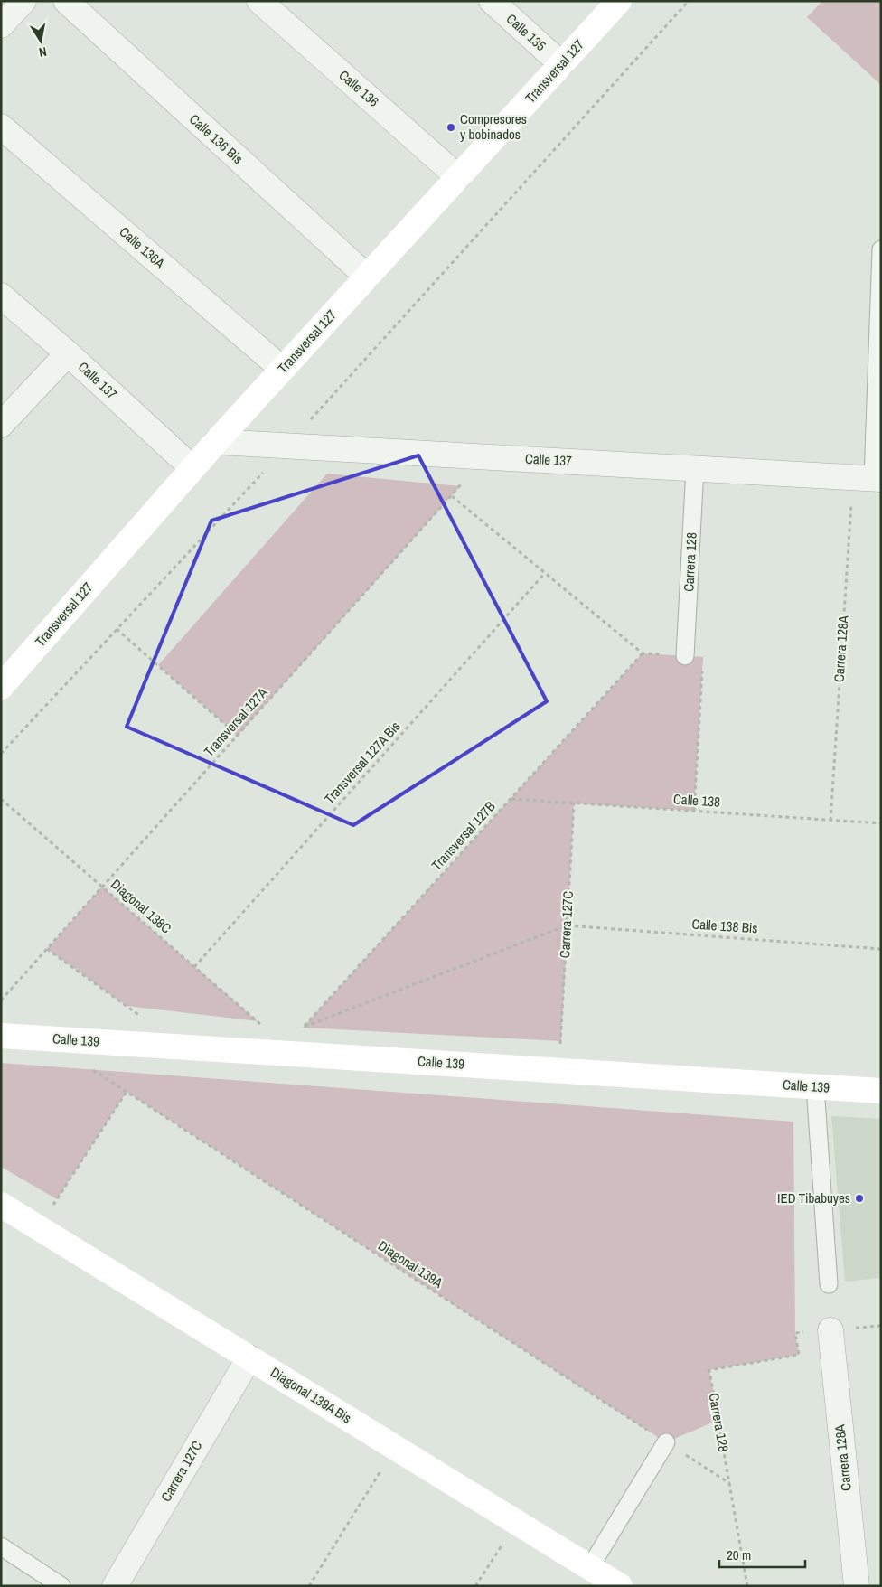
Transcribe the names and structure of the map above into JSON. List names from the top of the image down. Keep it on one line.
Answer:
{"streets":{"main road":["Transversal 127","Calle 139","Diagonal 139A Bis"],"street":["Calle 135","Calle 136","Calle 136 Bis","Calle 136A","Calle 137","Carrera 128A","Carrera 127C"],"lane":["Carrera 128"],"path":["Transversal 127A","Transversal 127A Bis","Calle 138","Transversal 127B","Diagonal 138C","Calle 138 Bis","Diagonal 139A"]},"crossings":[["Calle 135","Transversal 127"],["Transversal 127","Calle 136"],["Transversal 127","Calle 136 Bis"],["Transversal 127","Calle 136A"],["Transversal 127","Calle 137"],["Calle 137","Carrera 128"],["Calle 137","Carrera 128A"],["Calle 137","Transversal 127A"],["Carrera 128","Diagonal 139A"],["Carrera 128A","Calle 138"],["Transversal 127A","Diagonal 138C"],["Transversal 127A Bis","Transversal 127B"],["Transversal 127A Bis","Diagonal 138C"],["Calle 138","Transversal 127B"],["Calle 138","Carrera 127C"],["Carrera 127C","Calle 138 Bis"],["Carrera 127C","Diagonal 139A Bis"]],"places":["Compresores y bobinados","IED Tibabuyes"],"scale_bar":"20 m","north":"bottom"}
